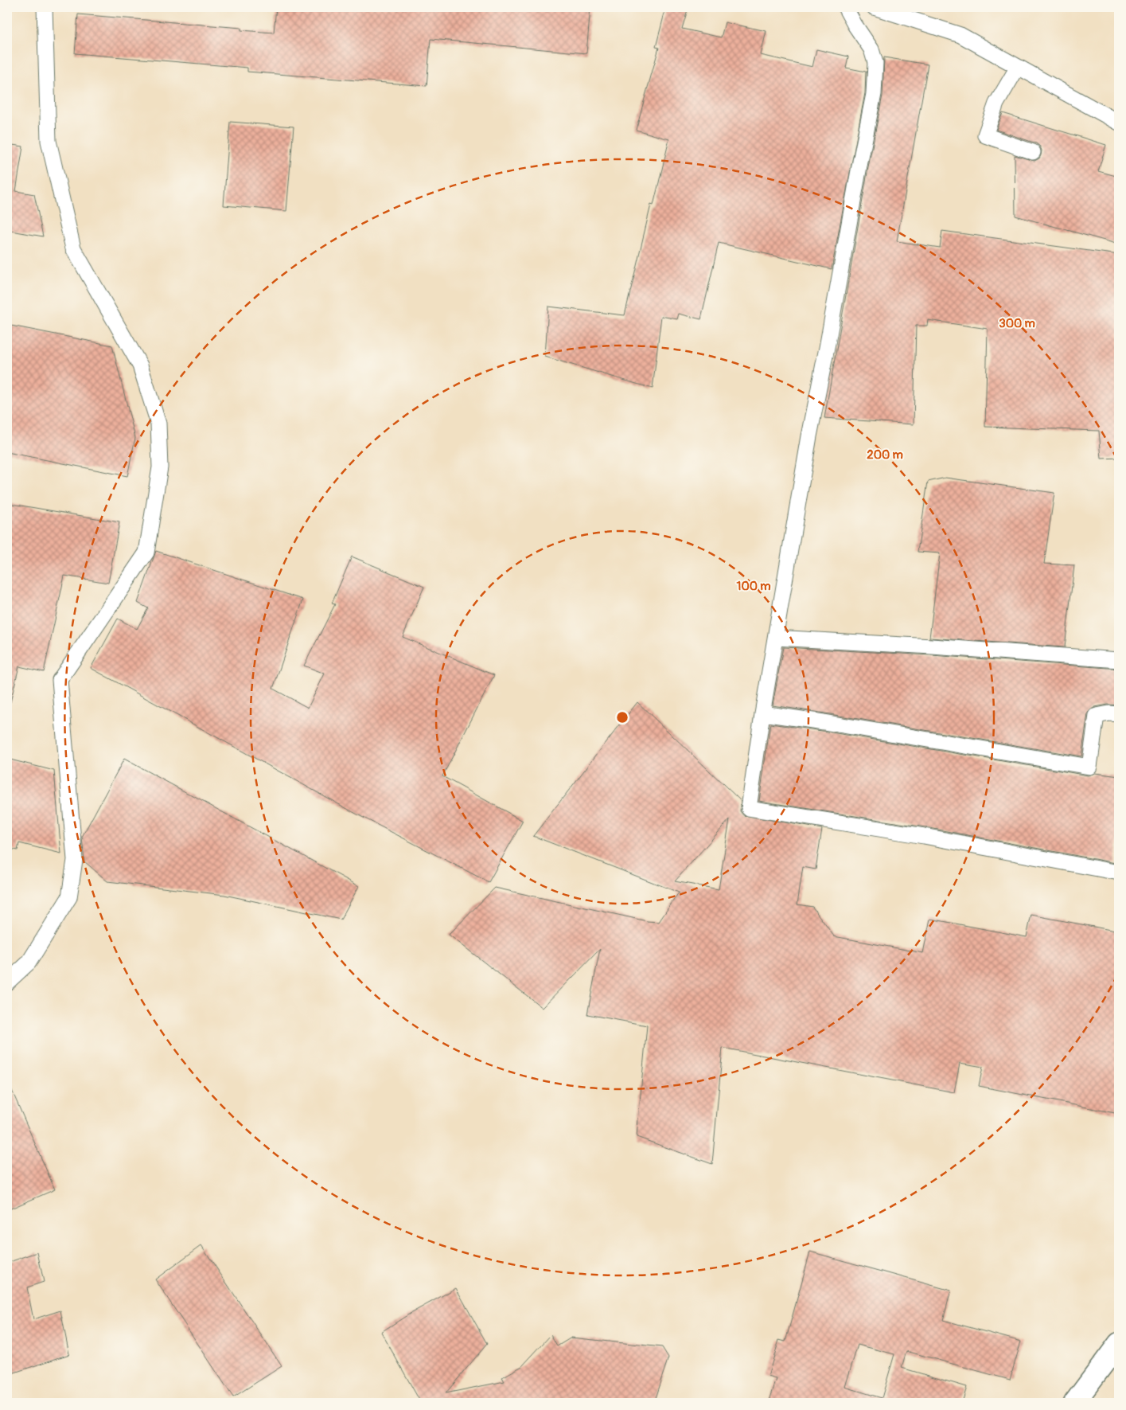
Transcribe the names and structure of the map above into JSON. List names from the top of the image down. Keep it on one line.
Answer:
{"rings":["300 m","200 m","100 m"]}
